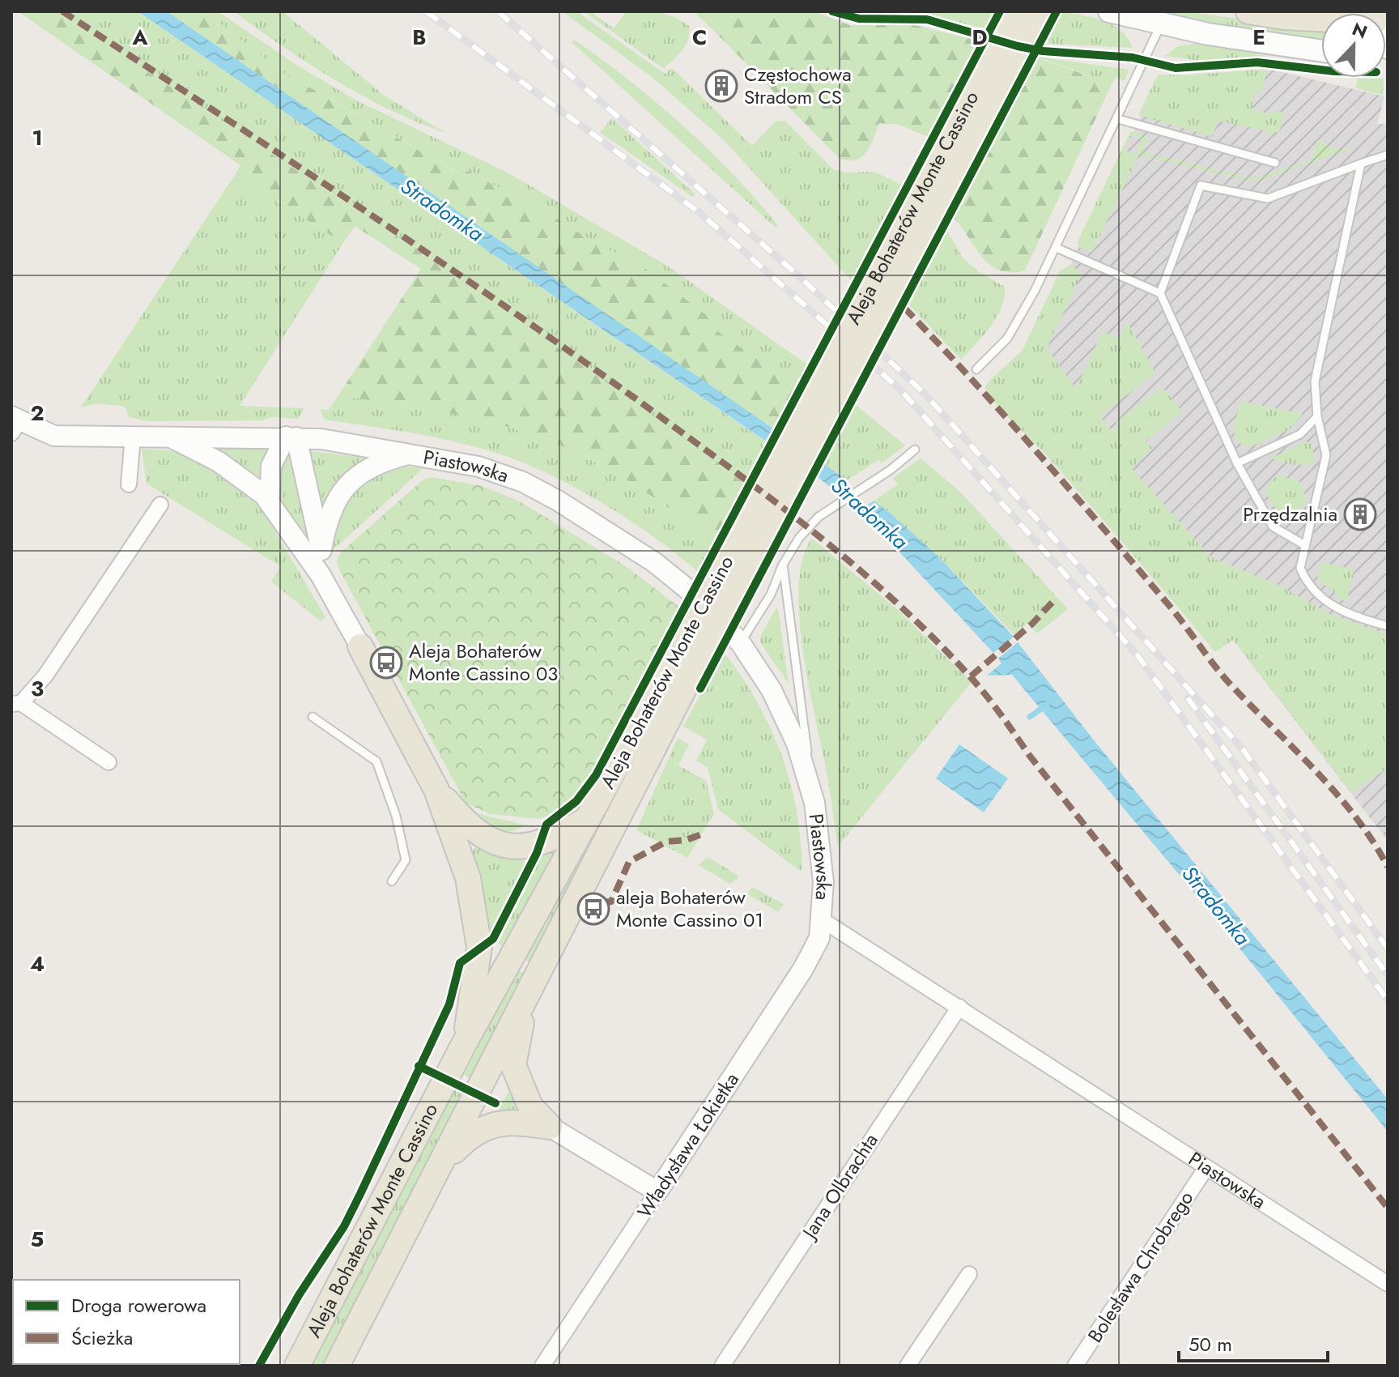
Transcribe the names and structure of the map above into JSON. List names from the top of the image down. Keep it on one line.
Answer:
{"streets":{"main road":["Aleja Bohaterów Monte Cassino"],"street":["Piastowska","Władysława Łokietka","Jana Olbrachta","Bolesława Chrobrego"]},"crossings":[["Piastowska","Władysława Łokietka"],["Piastowska","Jana Olbrachta"],["Piastowska","Bolesława Chrobrego"]],"water":["Stradomka"],"places":{"building":["Częstochowa Stradom CS","Przędzalnia"],"bus stop":["Aleja Bohaterów Monte Cassino 03","aleja Bohaterów Monte Cassino 01"]},"legend":["Droga rowerowa","Ścieżka"],"scale_bar":"50 m","north":"top","grid":{"columns":["A","B","C","D","E"],"rows":["1","2","3","4","5"]}}
